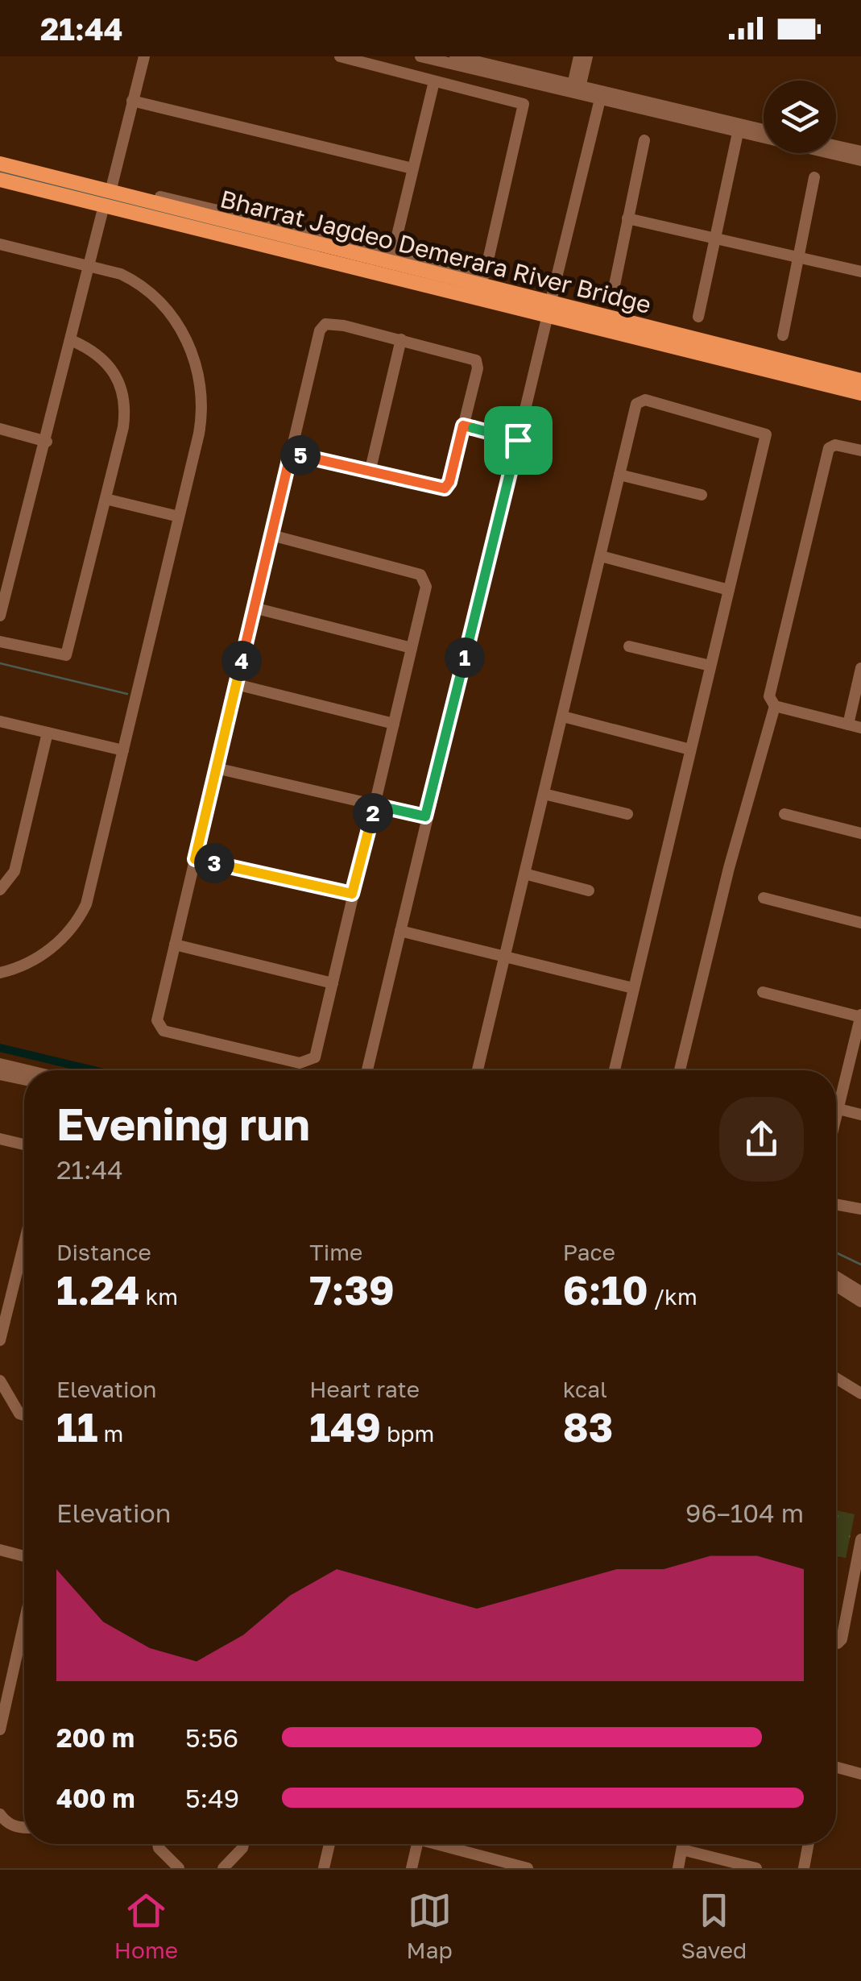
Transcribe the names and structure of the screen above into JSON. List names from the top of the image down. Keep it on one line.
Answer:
{"streets":{"main road":["Bharrat Jagdeo Demerara River Bridge"]},"page":{"status":"21:44","pins":["5","1","4","2","3"],"heading":["Evening run","21:44"],"stats":[["Distance","1.24 km"],["Time","7:39"],["Pace","6:10 /km"],["Elevation","11 m"],["Heart rate","149 bpm"],["kcal","83"]],"chart":["Elevation","96–104 m"],"list":[{"name":"200 m","note":"5:56"},{"name":"400 m","note":"5:49"}],"tabs":["Home","Map","Saved"]}}
